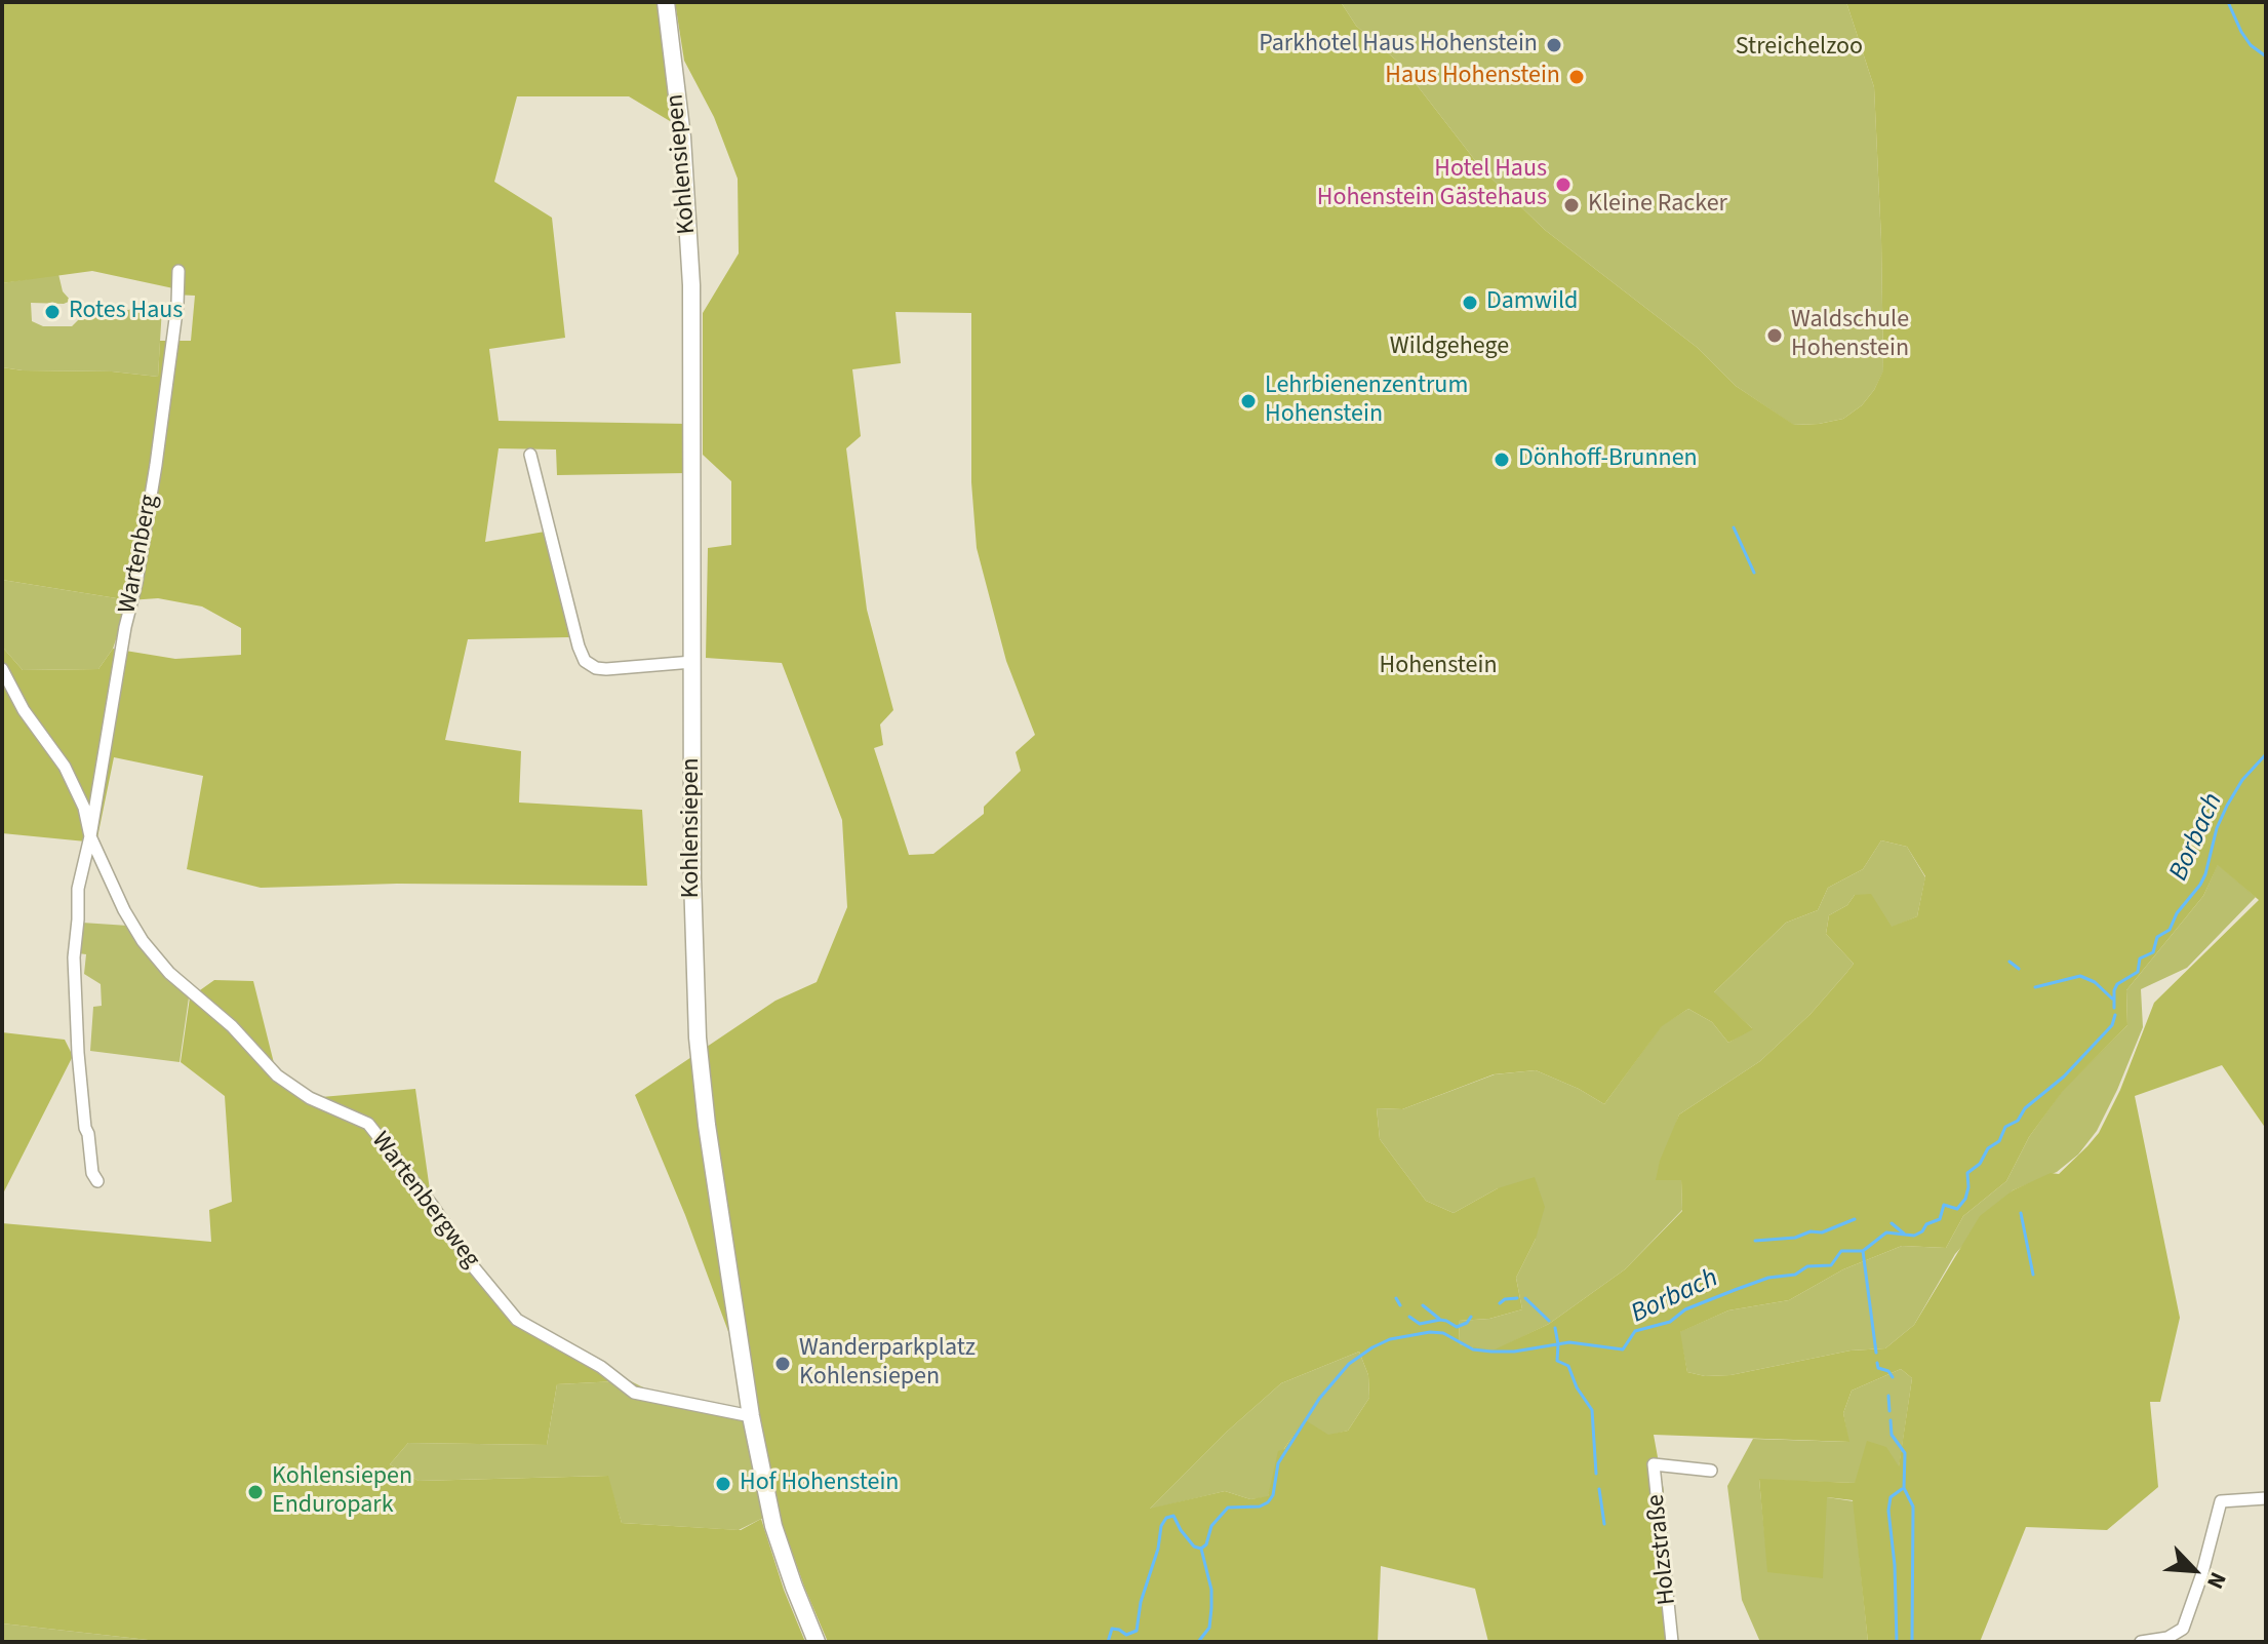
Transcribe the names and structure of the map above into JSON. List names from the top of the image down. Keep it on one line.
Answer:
{"streets":{"street":["Kohlensiepen","Wartenberg","Wartenbergweg","Holzstraße"]},"crossings":[["Kohlensiepen","Wartenbergweg"],["Wartenberg","Wartenbergweg"]],"water":["Borbach"],"parks":["Streichelzoo","Wildgehege","Hohenstein"],"places":["Parkhotel Haus Hohenstein","Haus Hohenstein","Hotel Haus Hohenstein Gästehaus","Kleine Racker","Damwild","Rotes Haus","Waldschule Hohenstein","Lehrbienenzentrum Hohenstein","Dönhoff-Brunnen","Wanderparkplatz Kohlensiepen","Hof Hohenstein","Kohlensiepen Enduropark"],"north":"bottom right"}
